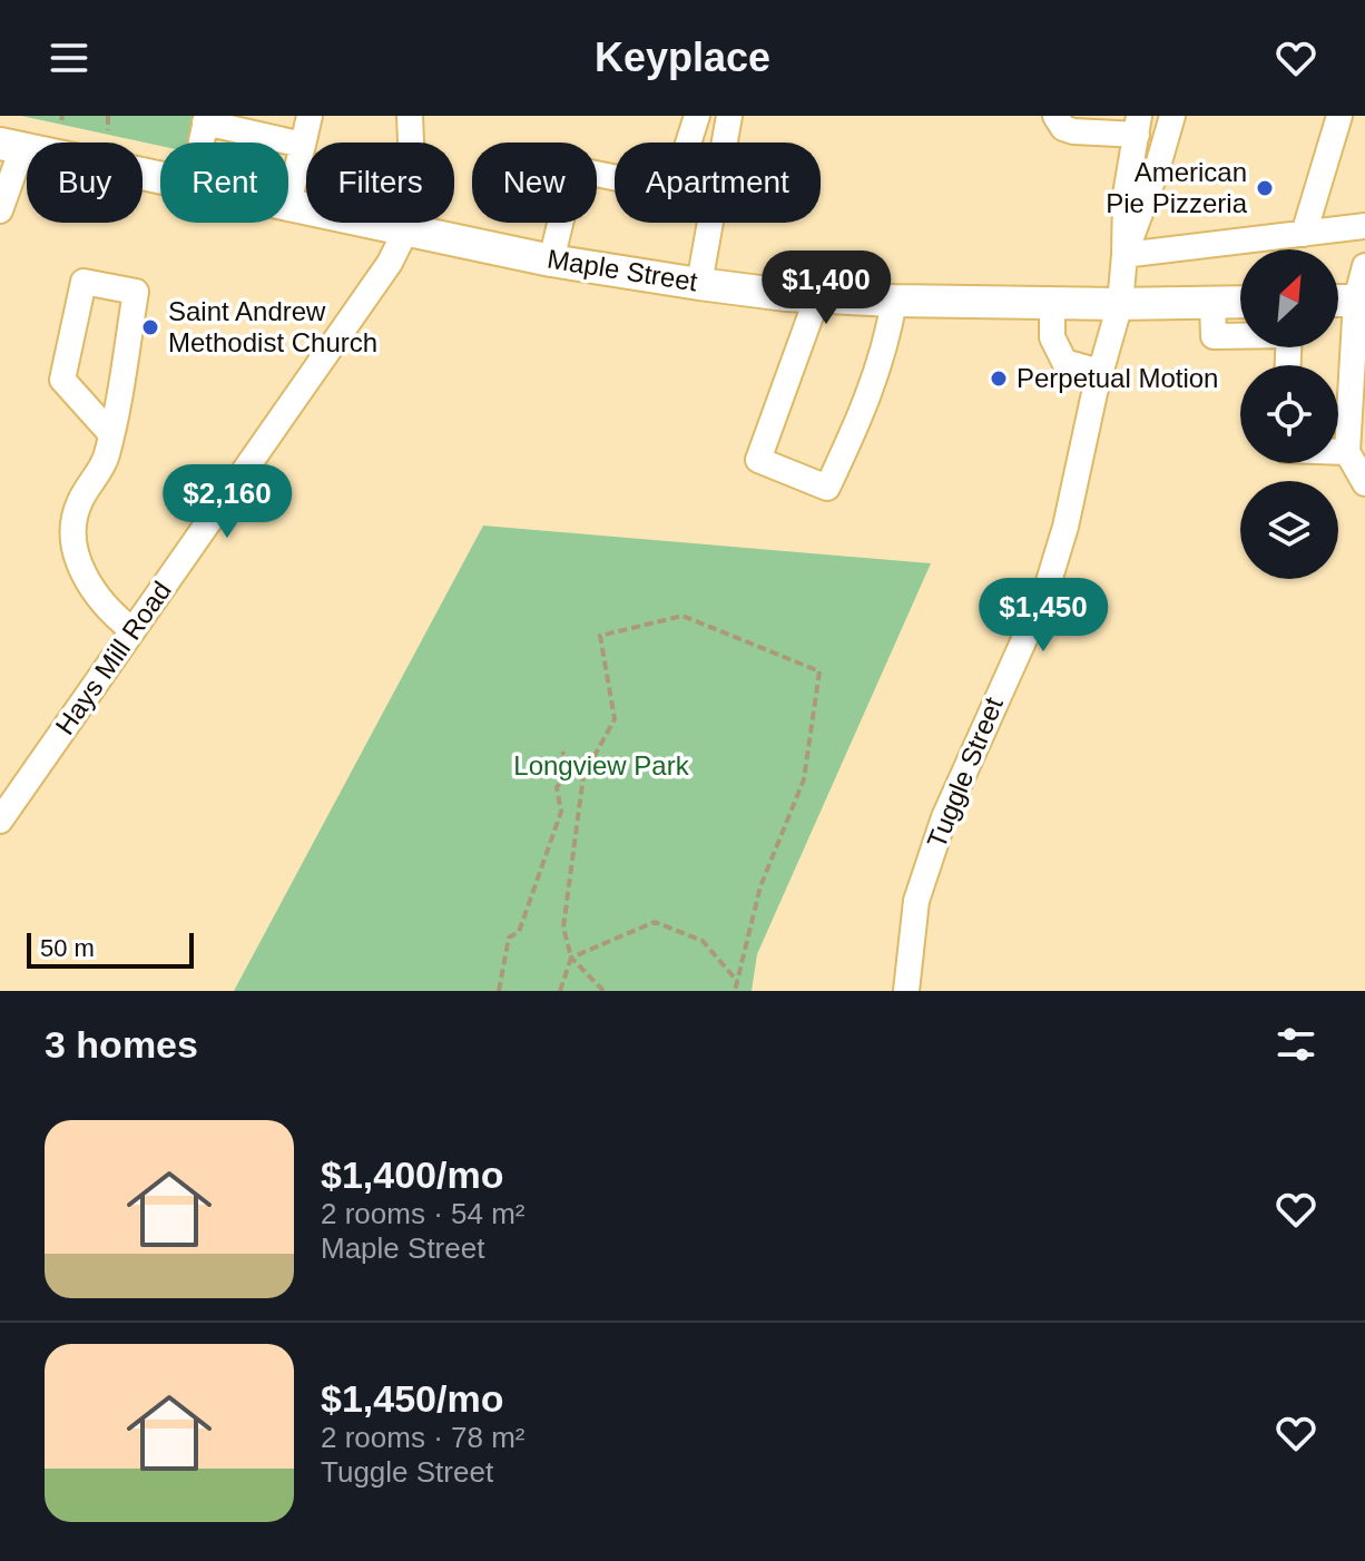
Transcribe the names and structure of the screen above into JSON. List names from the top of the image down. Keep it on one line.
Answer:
{"streets":{"main road":["Maple Street"],"street":["Hays Mill Road","Tuggle Street"]},"crossings":[["Maple Street","Hays Mill Road"],["Maple Street","Tuggle Street"]],"parks":["Longview Park"],"places":["American Pie Pizzeria","Saint Andrew Methodist Church","Perpetual Motion"],"scale_bar":"50 m","north":"top right","page":{"header":"Keyplace","chip":["Buy","Rent","Filters","New","Apartment"],"price":["$1,400","$2,160","$1,450"],"scale":"50 m","heading":"3 homes","list":[{"name":"$1,400/mo","note":"2 rooms · 54 m² · Maple Street"},{"name":"$1,450/mo","note":"2 rooms · 78 m² · Tuggle Street"}]}}
